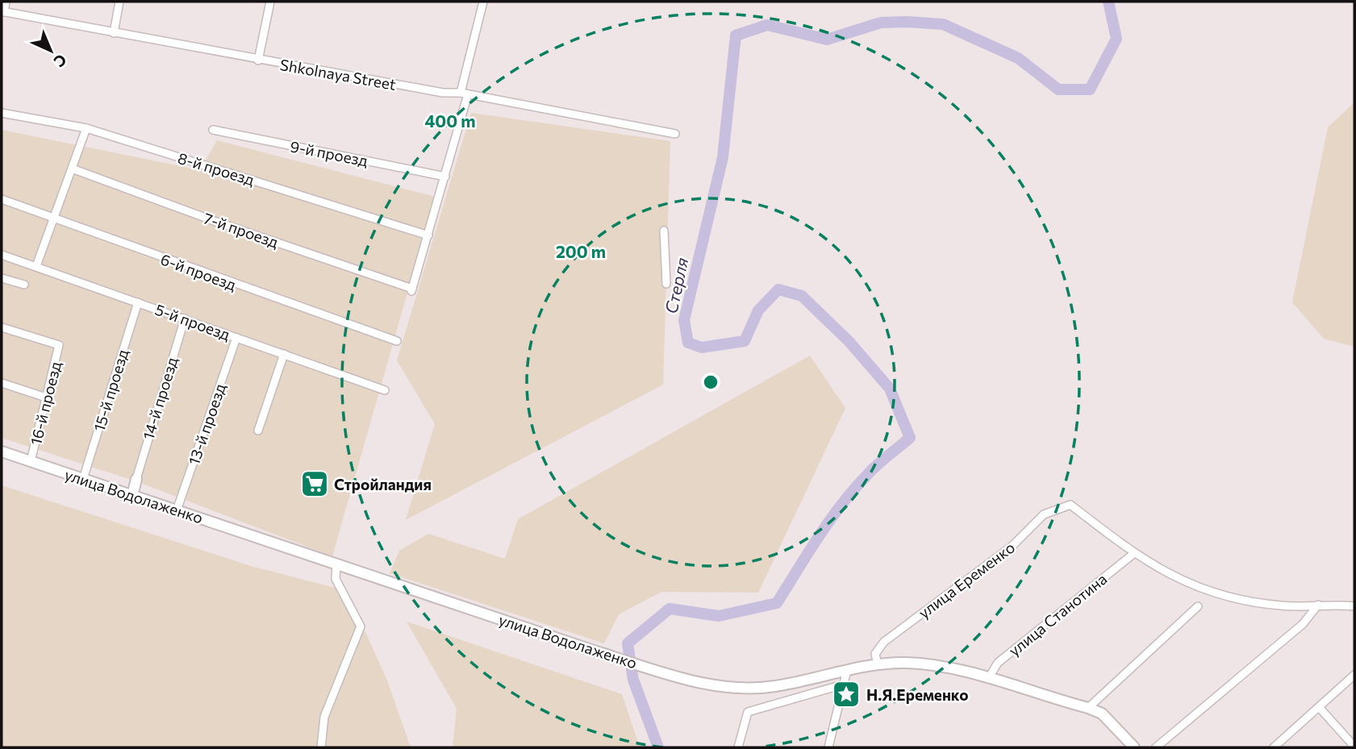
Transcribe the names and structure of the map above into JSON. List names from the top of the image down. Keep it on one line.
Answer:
{"streets":{"main road":["улица Водолаженко"],"street":["Shkolnaya Street","9-й проезд","8-й проезд","7-й проезд","6-й проезд","5-й проезд","15-й проезд","14-й проезд","16-й проезд","13-й проезд","улица Еременко","улица Станотина"]},"crossings":[["8-й проезд","7-й проезд"],["5-й проезд","15-й проезд"],["5-й проезд","14-й проезд"],["5-й проезд","13-й проезд"],["15-й проезд","улица Водолаженко"],["16-й проезд","улица Водолаженко"],["13-й проезд","улица Водолаженко"],["улица Водолаженко","улица Еременко"],["улица Водолаженко","улица Станотина"],["улица Еременко","улица Станотина"]],"water":["Стерля"],"places":{"supermarket":["Стройландия"],"place":["Н.Я.Еременко"]},"north":"bottom right","rings":["400 m","200 m"]}
